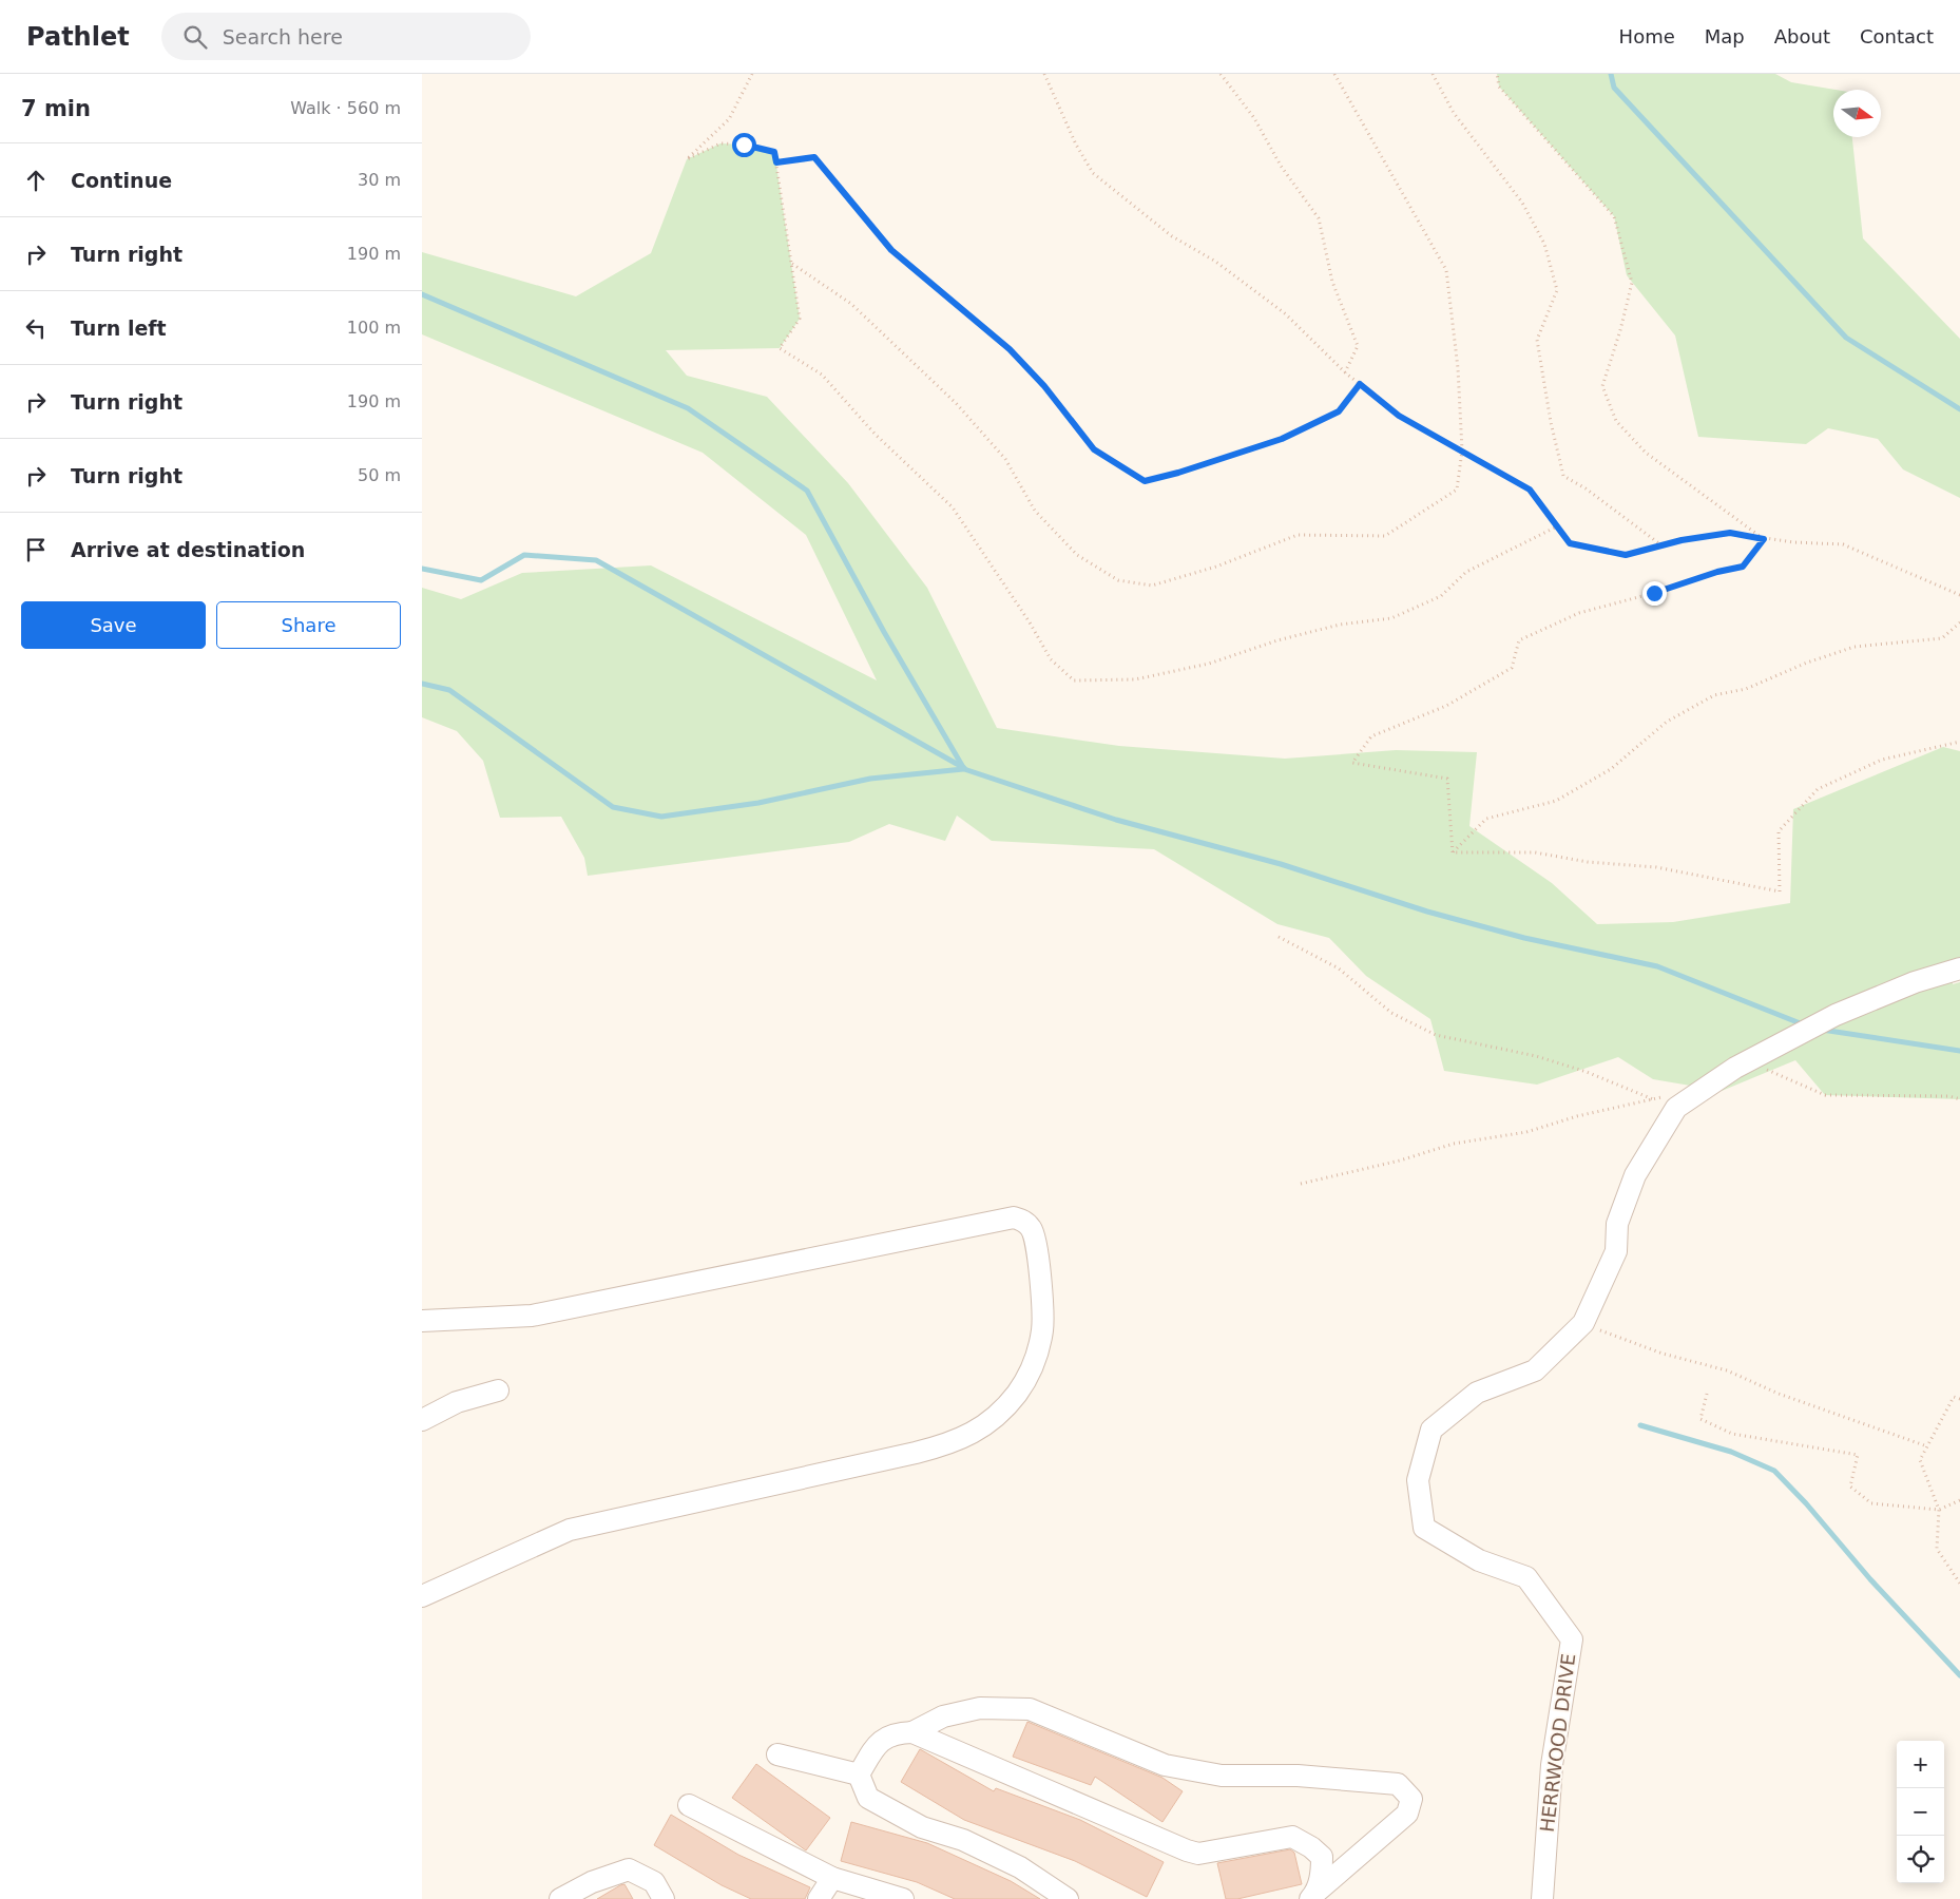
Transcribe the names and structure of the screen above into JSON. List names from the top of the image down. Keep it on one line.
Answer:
{"streets":{"street":["HERRWOOD DRIVE"]},"north":"right","page":{"header":"Pathlet","search":"Search here","nav":["Home","Map","About","Contact"],"heading":["7 min","Walk · 560 m"],"list":[["Continue","30 m"],["Turn right","190 m"],["Turn left","100 m"],["Turn right","190 m"],["Turn right","50 m"],"Arrive at destination"],"buttons":["Save","Share"],"map_buttons":["+","−"]}}
